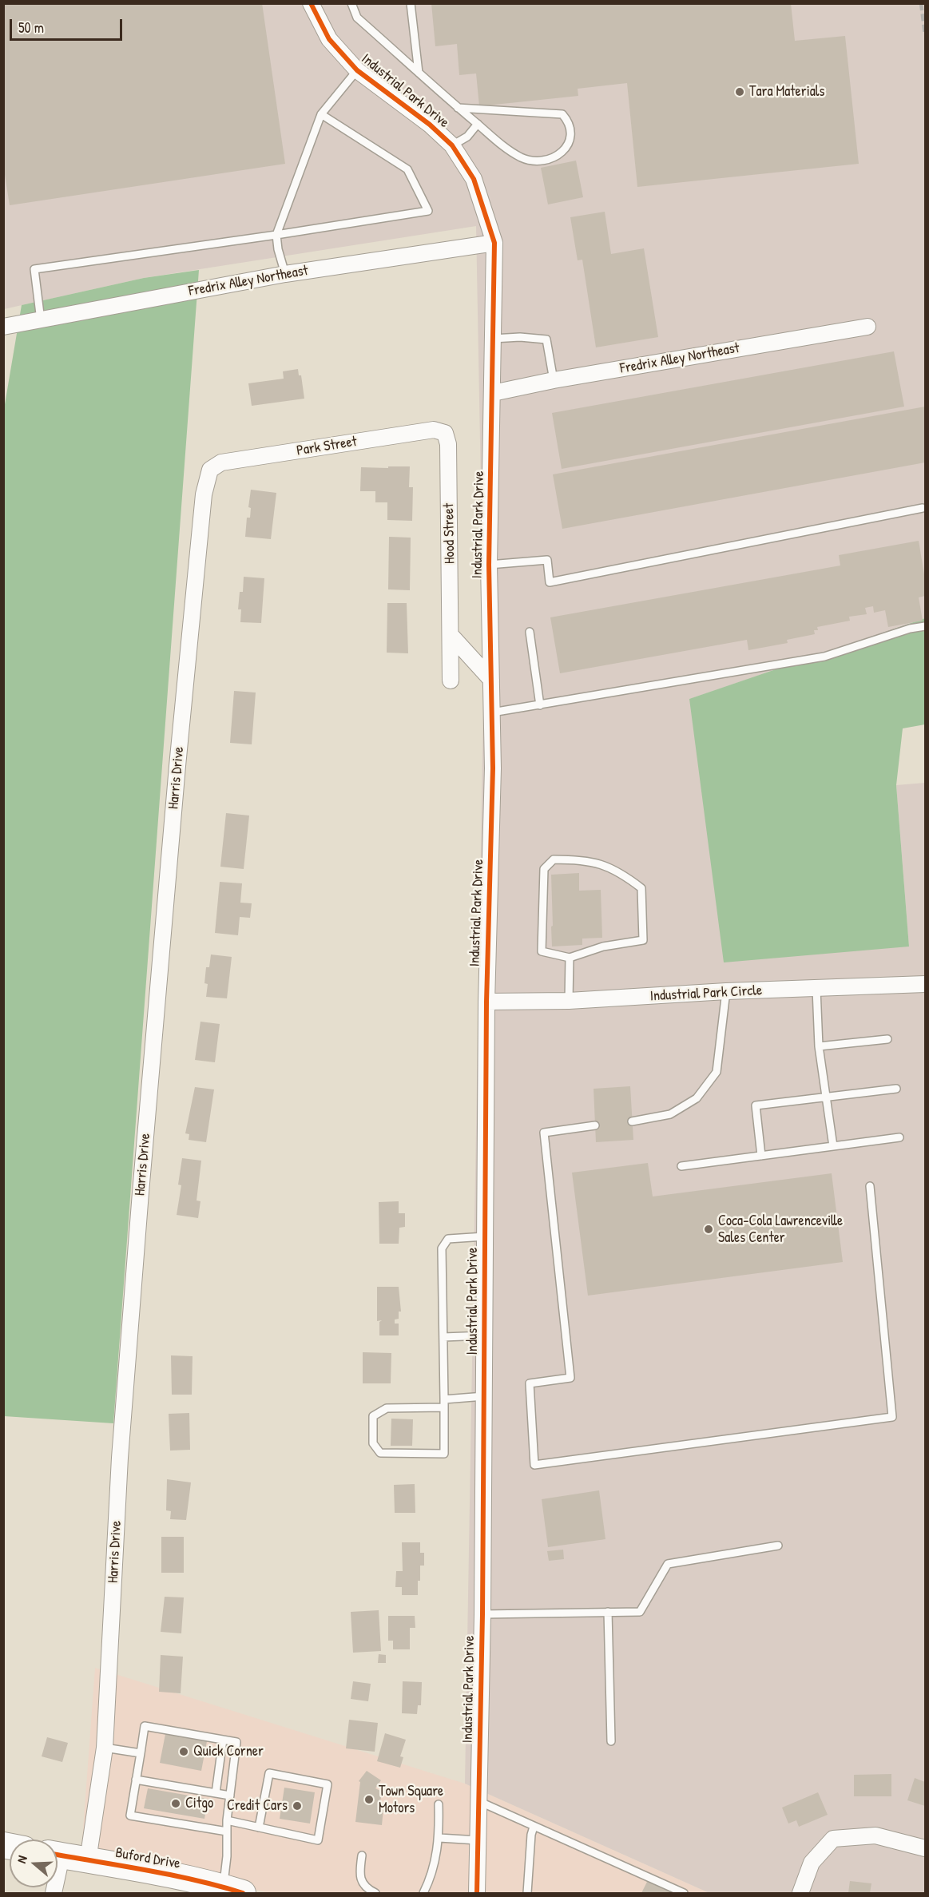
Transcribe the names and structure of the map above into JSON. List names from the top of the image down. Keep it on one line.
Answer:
{"streets":{"highway":["Buford Drive"],"street":["Industrial Park Drive","Fredrix Alley Northeast","Park Street","Hood Street","Harris Drive","Industrial Park Circle"]},"crossings":[["Industrial Park Drive","Fredrix Alley Northeast"],["Industrial Park Drive","Industrial Park Circle"],["Park Street","Hood Street"],["Park Street","Harris Drive"],["Harris Drive","Buford Drive"]],"places":["Tara Materials","Coca-Cola Lawrenceville Sales Center","Quick Corner","Town Square Motors","Citgo","Credit Cars"],"scale_bar":"50 m","north":"left"}
